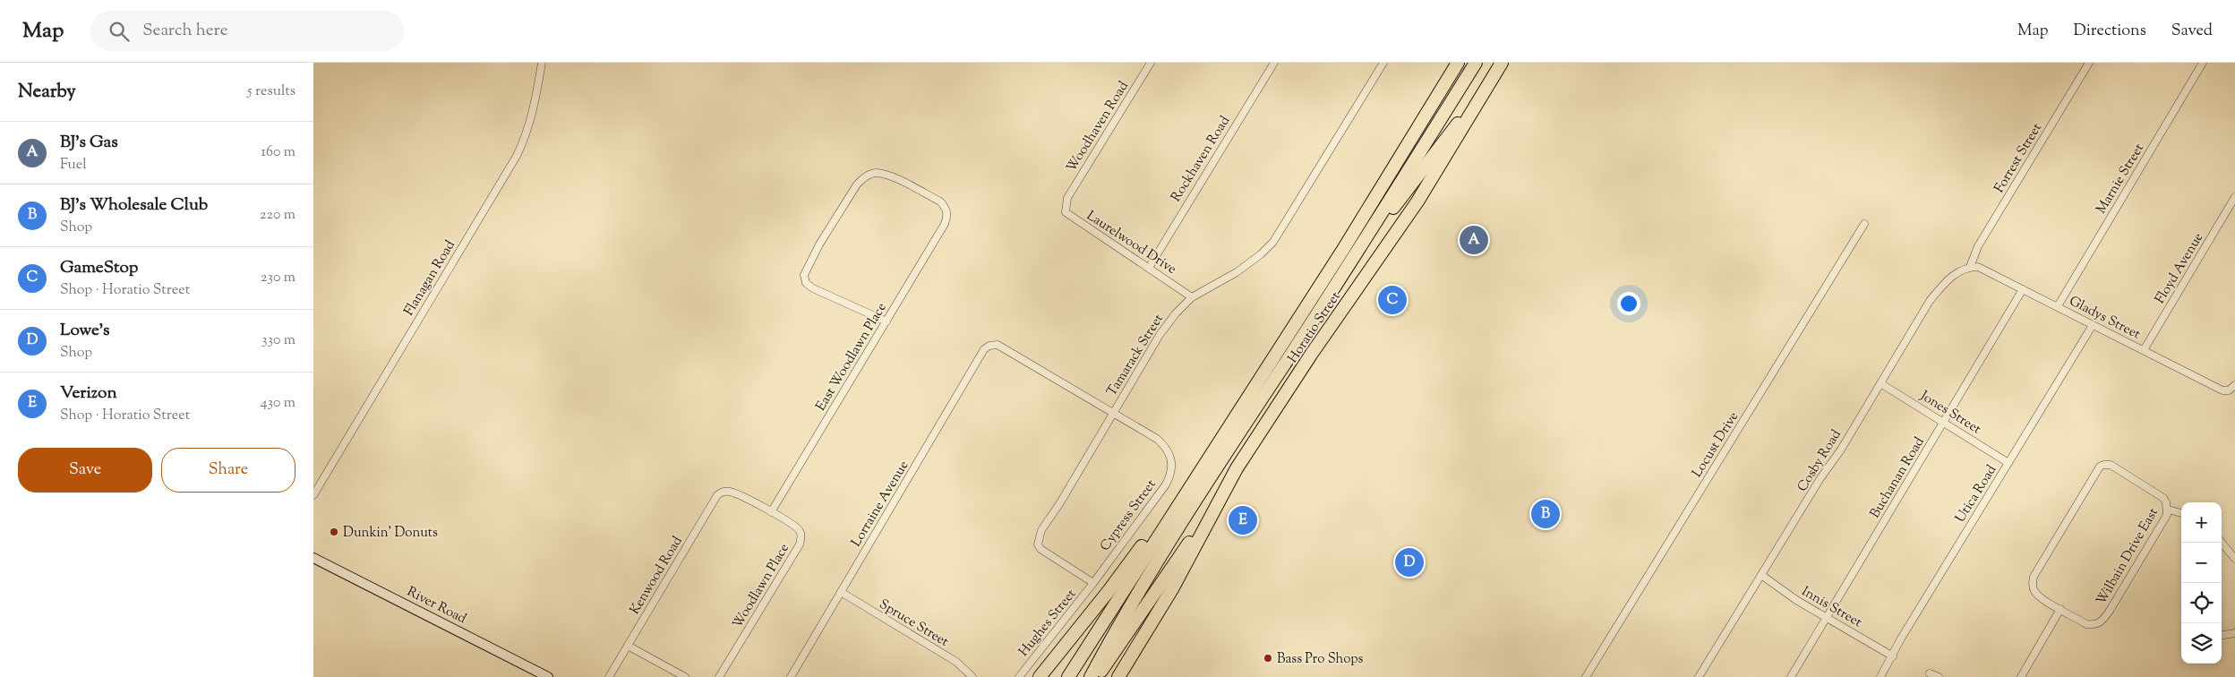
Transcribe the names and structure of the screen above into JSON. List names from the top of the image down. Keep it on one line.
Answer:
{"streets":{"highway":["Horatio Street"],"main road":["River Road"],"street":["Woodhaven Road","Forrest Street","Rockhaven Road","Marnie Street","Laurelwood Drive","Floyd Avenue","Flanagan Road","Gladys Street","Tamarack Street","East Woodlawn Place","Jones Street","Locust Drive","Cosby Road","Buchanan Road","Utica Road","Lorraine Avenue","Cypress Street","Wilbain Drive East","Kenwood Road","Woodlawn Place","Innis Street","Spruce Street","Hughes Street"]},"crossings":[["Woodhaven Road","Laurelwood Drive"],["Forrest Street","Gladys Street"],["Forrest Street","Cosby Road"],["Rockhaven Road","Laurelwood Drive"],["Marnie Street","Gladys Street"],["Laurelwood Drive","Tamarack Street"],["Floyd Avenue","Gladys Street"],["Gladys Street","Cosby Road"],["Gladys Street","Buchanan Road"],["Gladys Street","Utica Road"],["Tamarack Street","Cypress Street"],["Tamarack Street","Hughes Street"],["East Woodlawn Place","Woodlawn Place"],["Jones Street","Cosby Road"],["Jones Street","Buchanan Road"],["Jones Street","Utica Road"],["Cosby Road","Innis Street"],["Buchanan Road","Innis Street"],["Utica Road","Innis Street"],["Lorraine Avenue","Cypress Street"],["Lorraine Avenue","Spruce Street"],["Cypress Street","Hughes Street"],["Kenwood Road","Woodlawn Place"]],"places":["Dunkin' Donuts","Bass Pro Shops"],"page":{"header":"Map","search":"Search here","nav":["Map","Directions","Saved"],"heading":["Nearby","5 results"],"list":[{"mark":"A","name":"BJ's Gas","note":"Fuel","value":"160 m"},{"mark":"B","name":"BJ's Wholesale Club","note":"Shop","value":"220 m"},{"mark":"C","name":"GameStop","note":"Shop · Horatio Street","value":"230 m"},{"mark":"D","name":"Lowe's","note":"Shop","value":"330 m"},{"mark":"E","name":"Verizon","note":"Shop · Horatio Street","value":"430 m"}],"pins":["A","C","B","E","D"],"buttons":["Save","Share"],"map_buttons":["+","−"]}}
